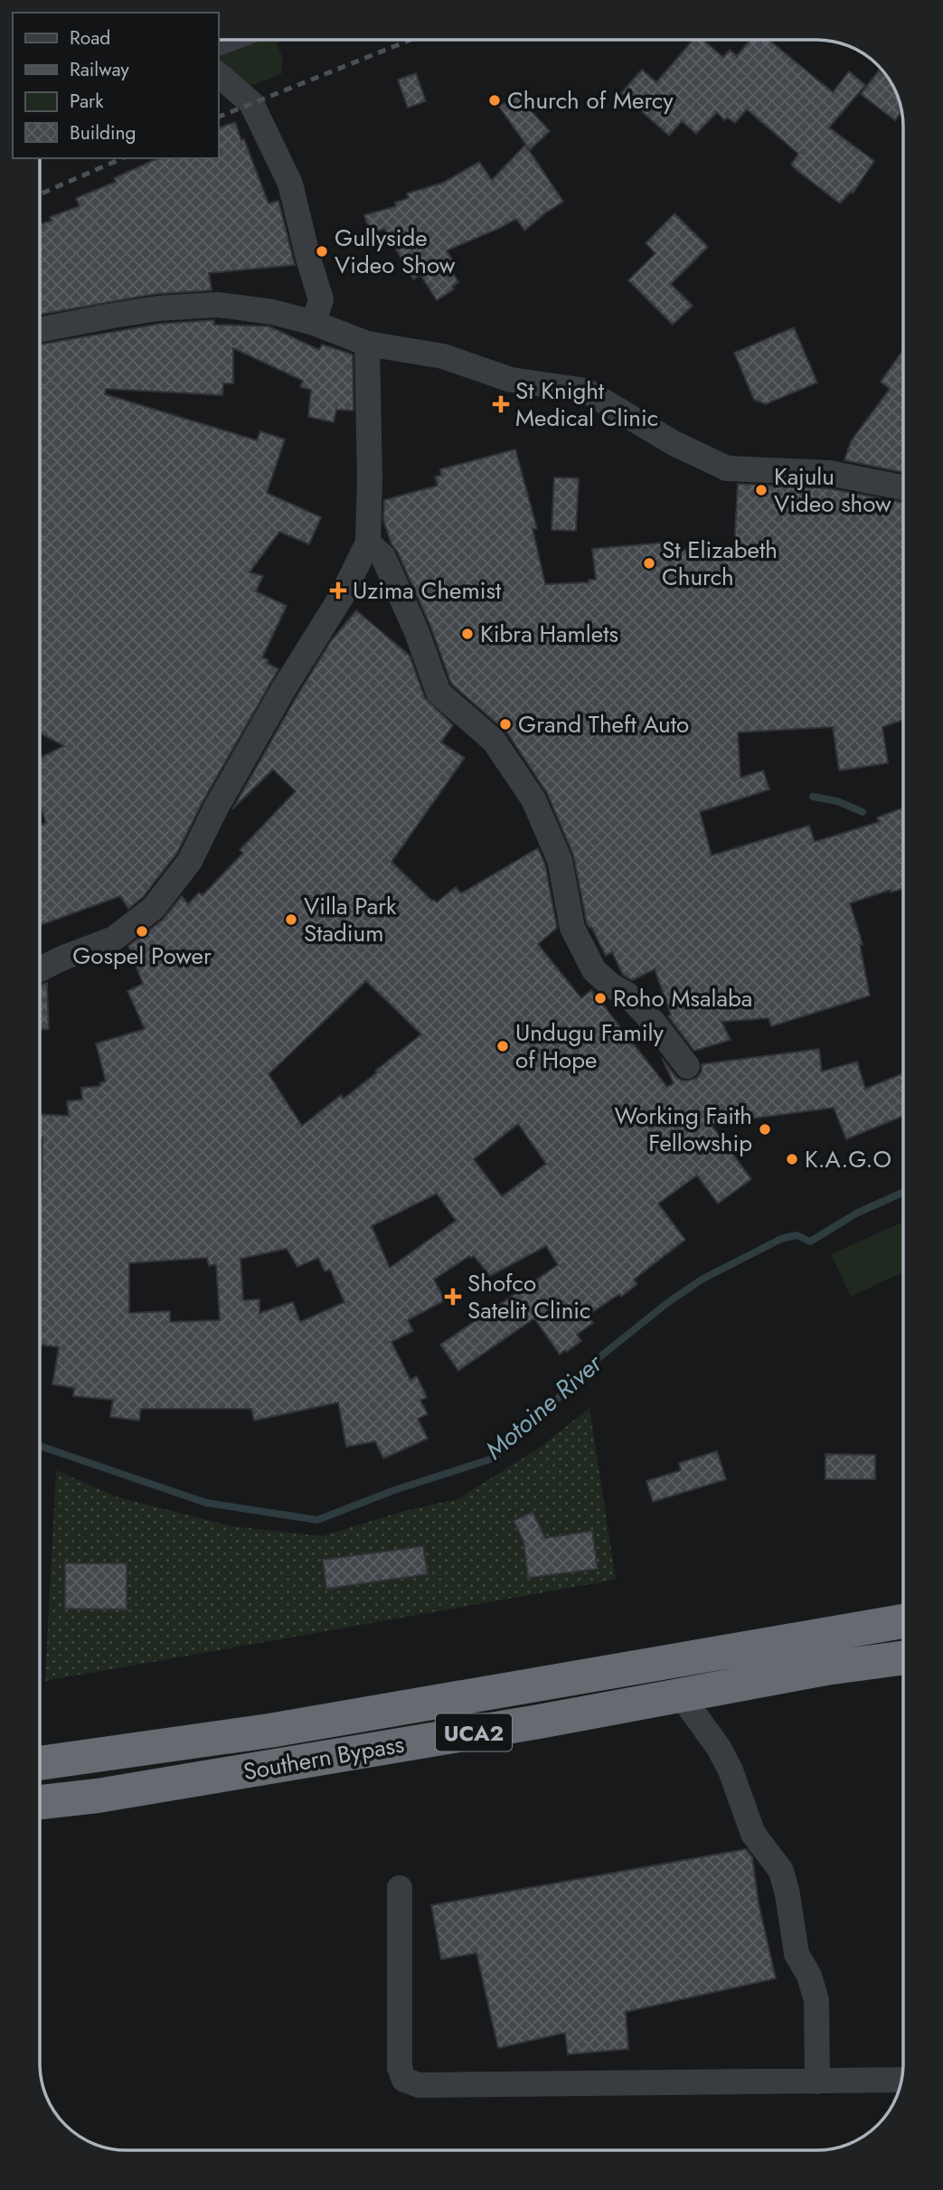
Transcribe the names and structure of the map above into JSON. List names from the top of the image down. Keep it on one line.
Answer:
{"streets":{"highway":["UCA2","Southern Bypass"]},"water":["Motoine River"],"places":{"other":["Church of Mercy","Gullyside Video Show","Kajulu Video show","St Elizabeth Church","Kibra Hamlets","Grand Theft Auto","Villa Park Stadium","Gospel Power","Roho Msalaba","Undugu Family of Hope","Working Faith Fellowship","K.A.G.O"],"health":["St Knight Medical Clinic","Uzima Chemist","Shofco Satelit Clinic"]},"legend":["Road","Railway","Park","Building"]}
